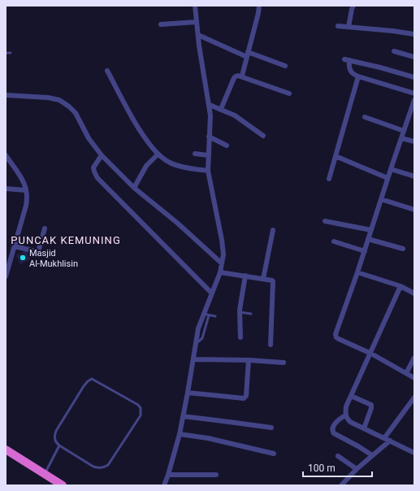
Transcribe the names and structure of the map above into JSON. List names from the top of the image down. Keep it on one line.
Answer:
{"districts":["PUNCAK KEMUNING"],"places":["Masjid Al-Mukhlisin"],"scale_bar":"100 m"}
